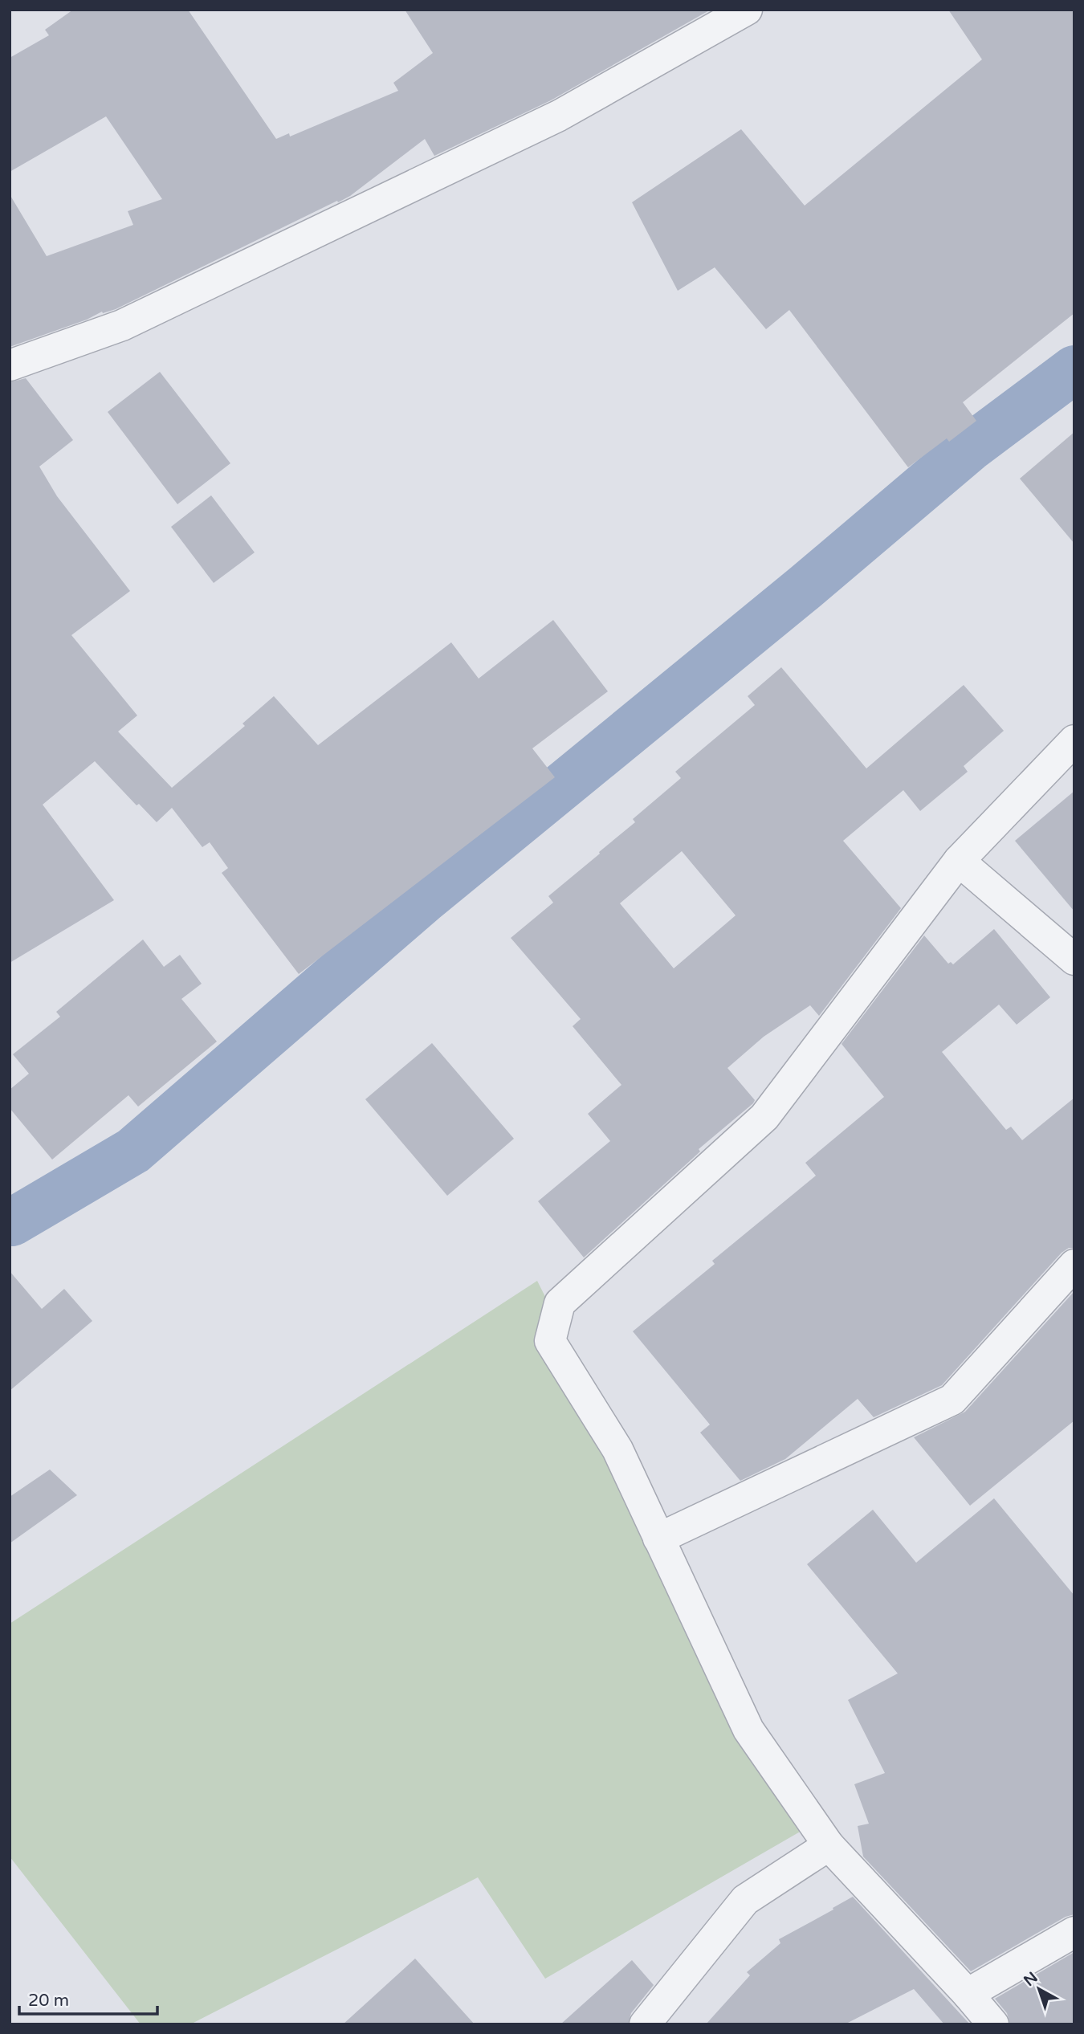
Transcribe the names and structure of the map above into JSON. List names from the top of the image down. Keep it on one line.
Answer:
{"scale_bar":"20 m","north":"top left"}
